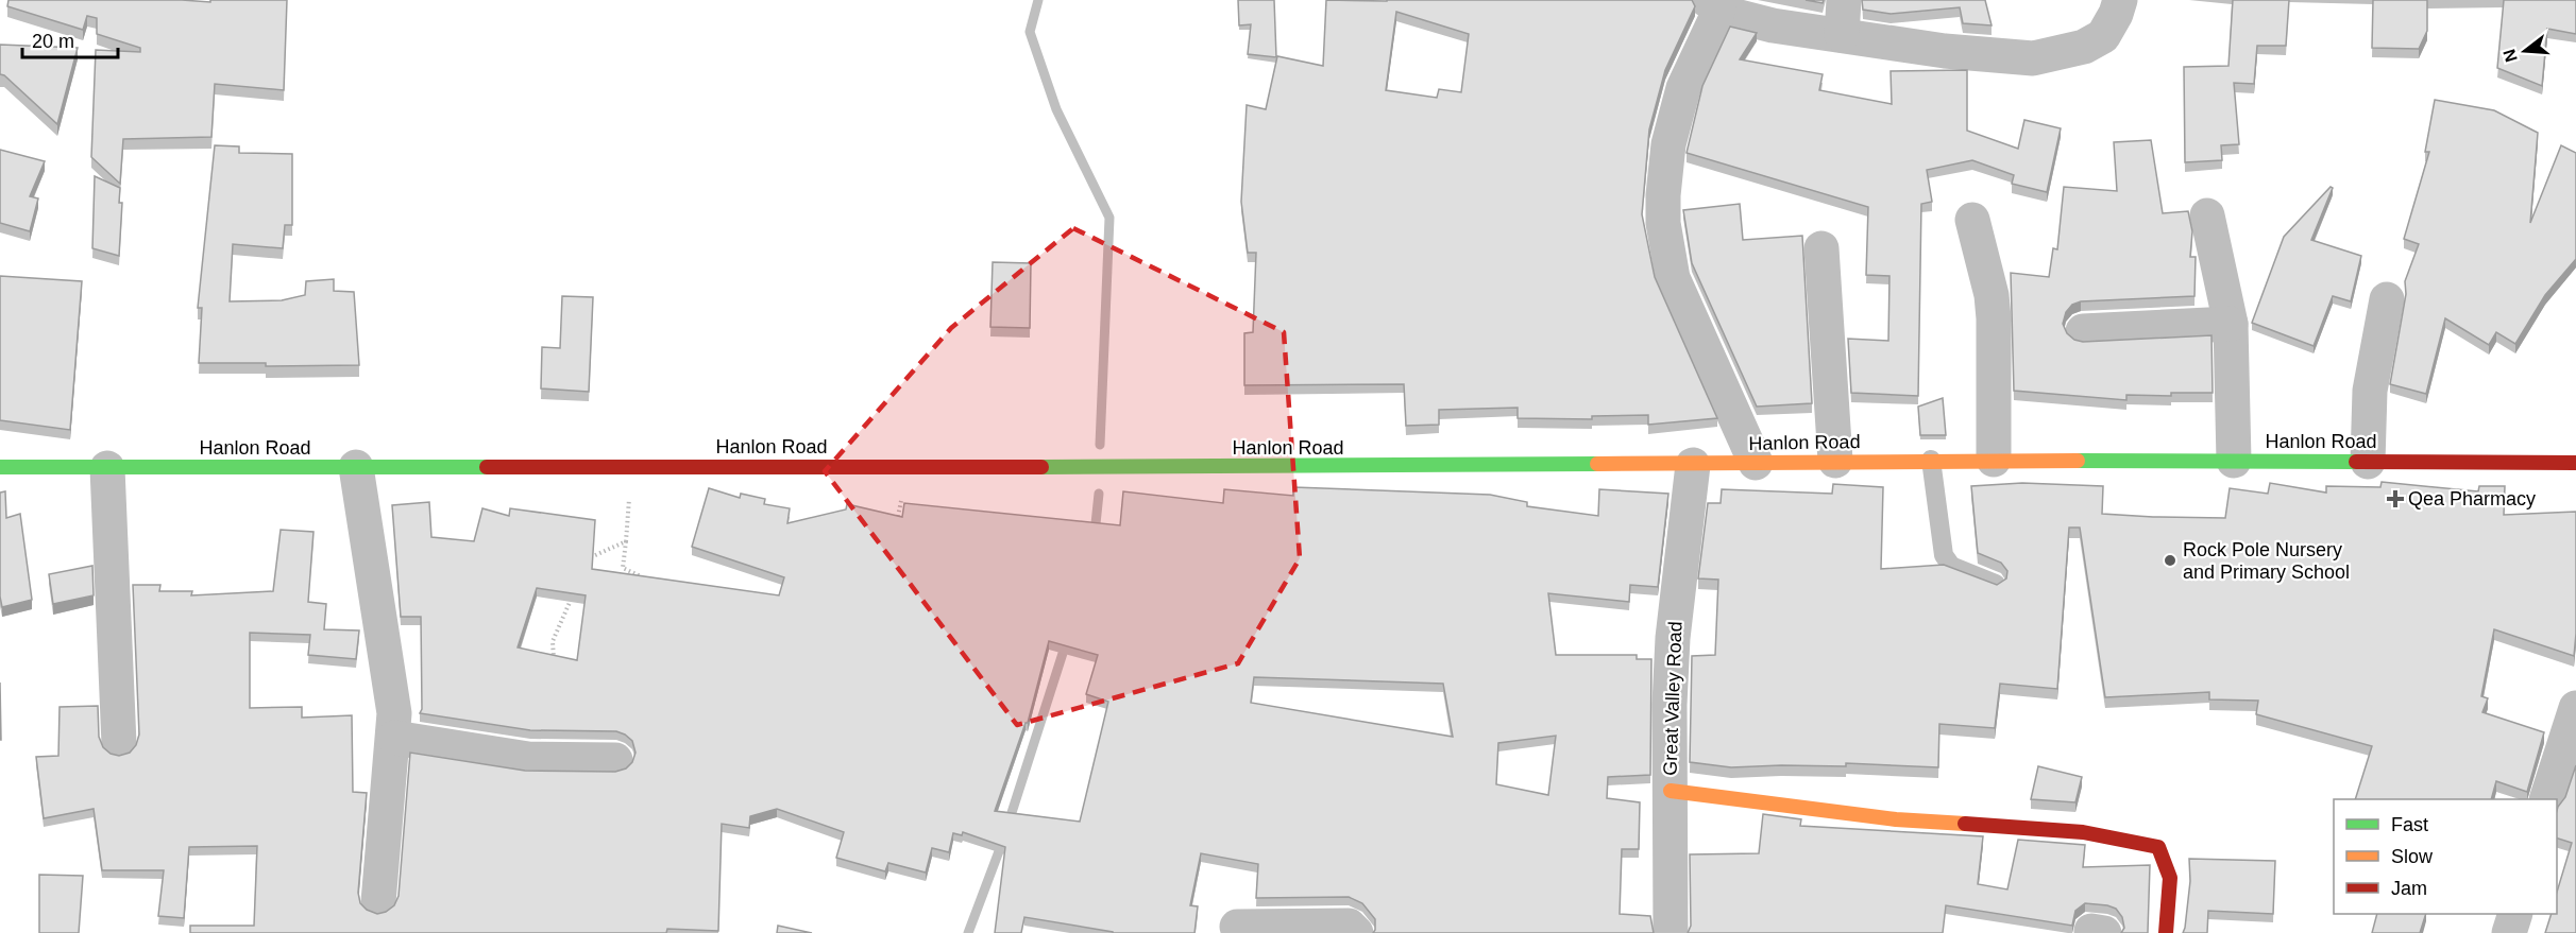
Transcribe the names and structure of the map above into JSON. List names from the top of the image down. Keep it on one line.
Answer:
{"streets":{"main road":["Hanlon Road"],"street":["Great Valley Road"]},"crossings":[["Hanlon Road","Great Valley Road"]],"places":{"health":["Qea Pharmacy"],"other":["Rock Pole Nursery and Primary School"]},"legend":["Fast","Slow","Jam"],"scale_bar":"20 m","north":"left"}
